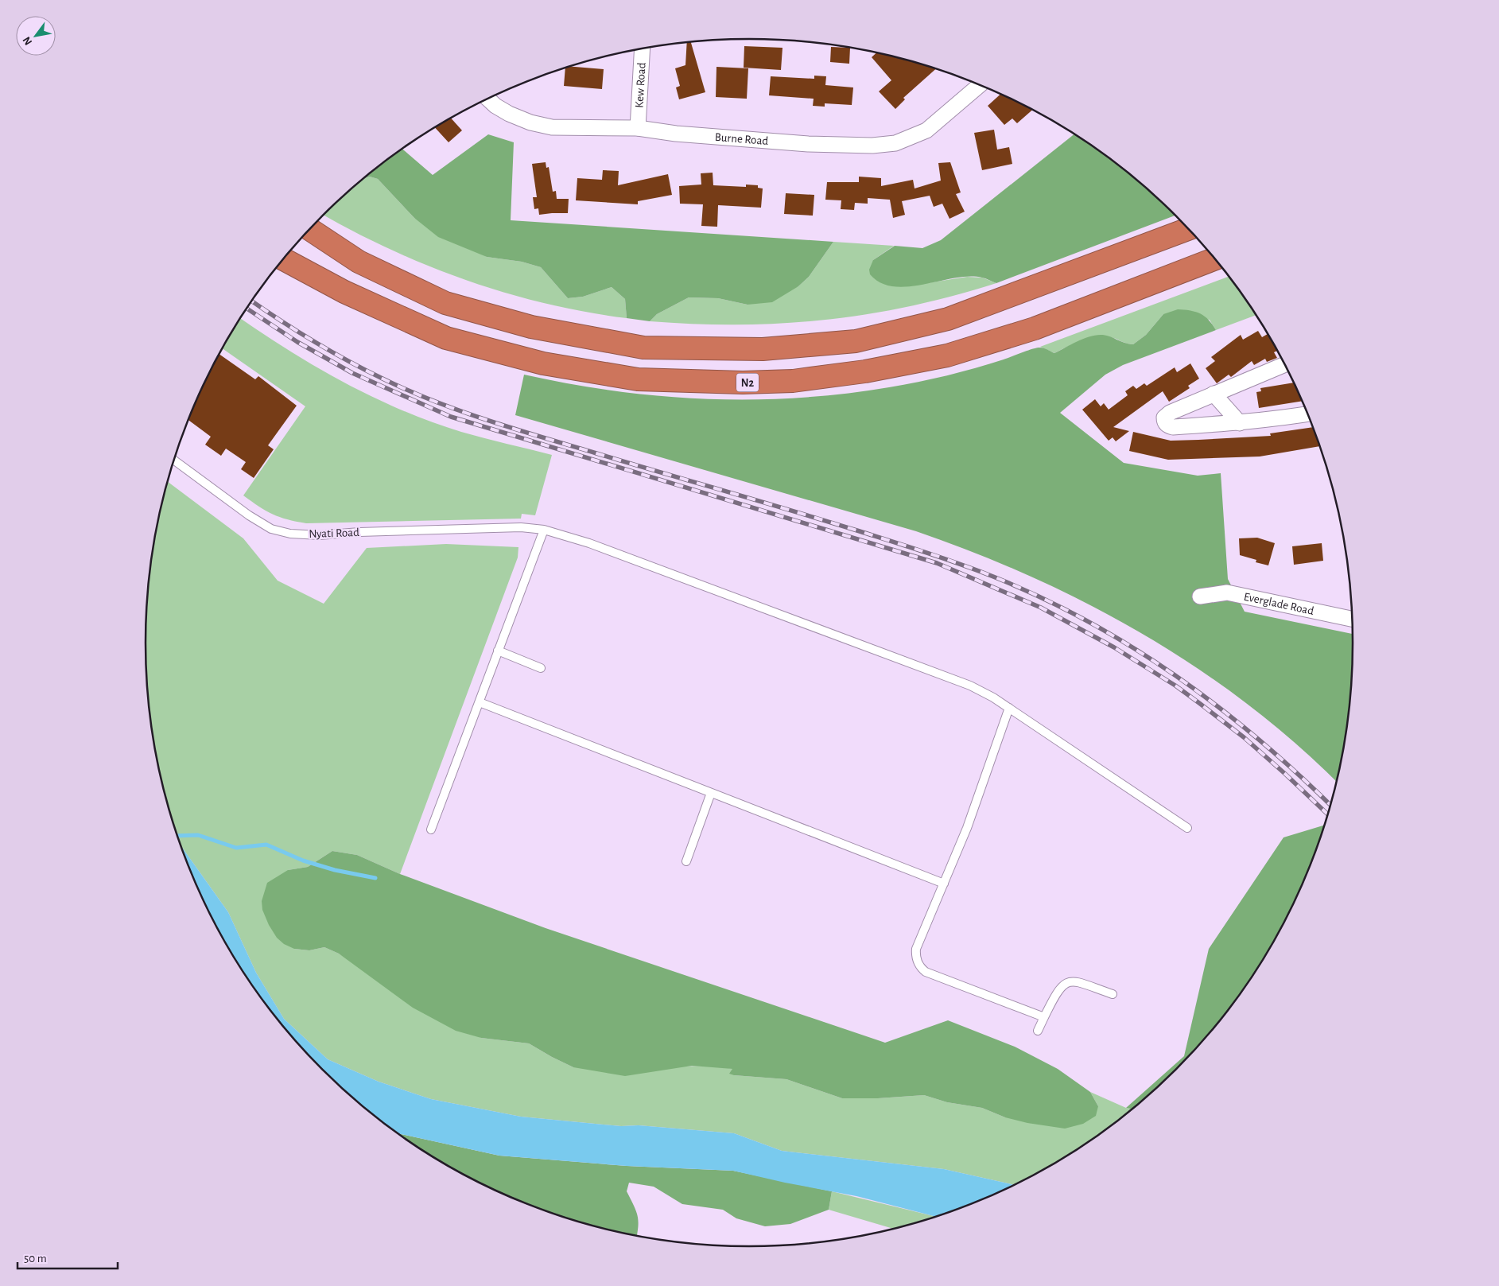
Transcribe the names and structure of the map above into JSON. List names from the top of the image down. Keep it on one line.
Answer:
{"streets":{"highway":["N2"],"street":["Kew Road","Burne Road","Everglade Road"],"lane":["Nyati Road"]},"crossings":[["Kew Road","Burne Road"]],"scale_bar":"50 m","north":"bottom left"}
